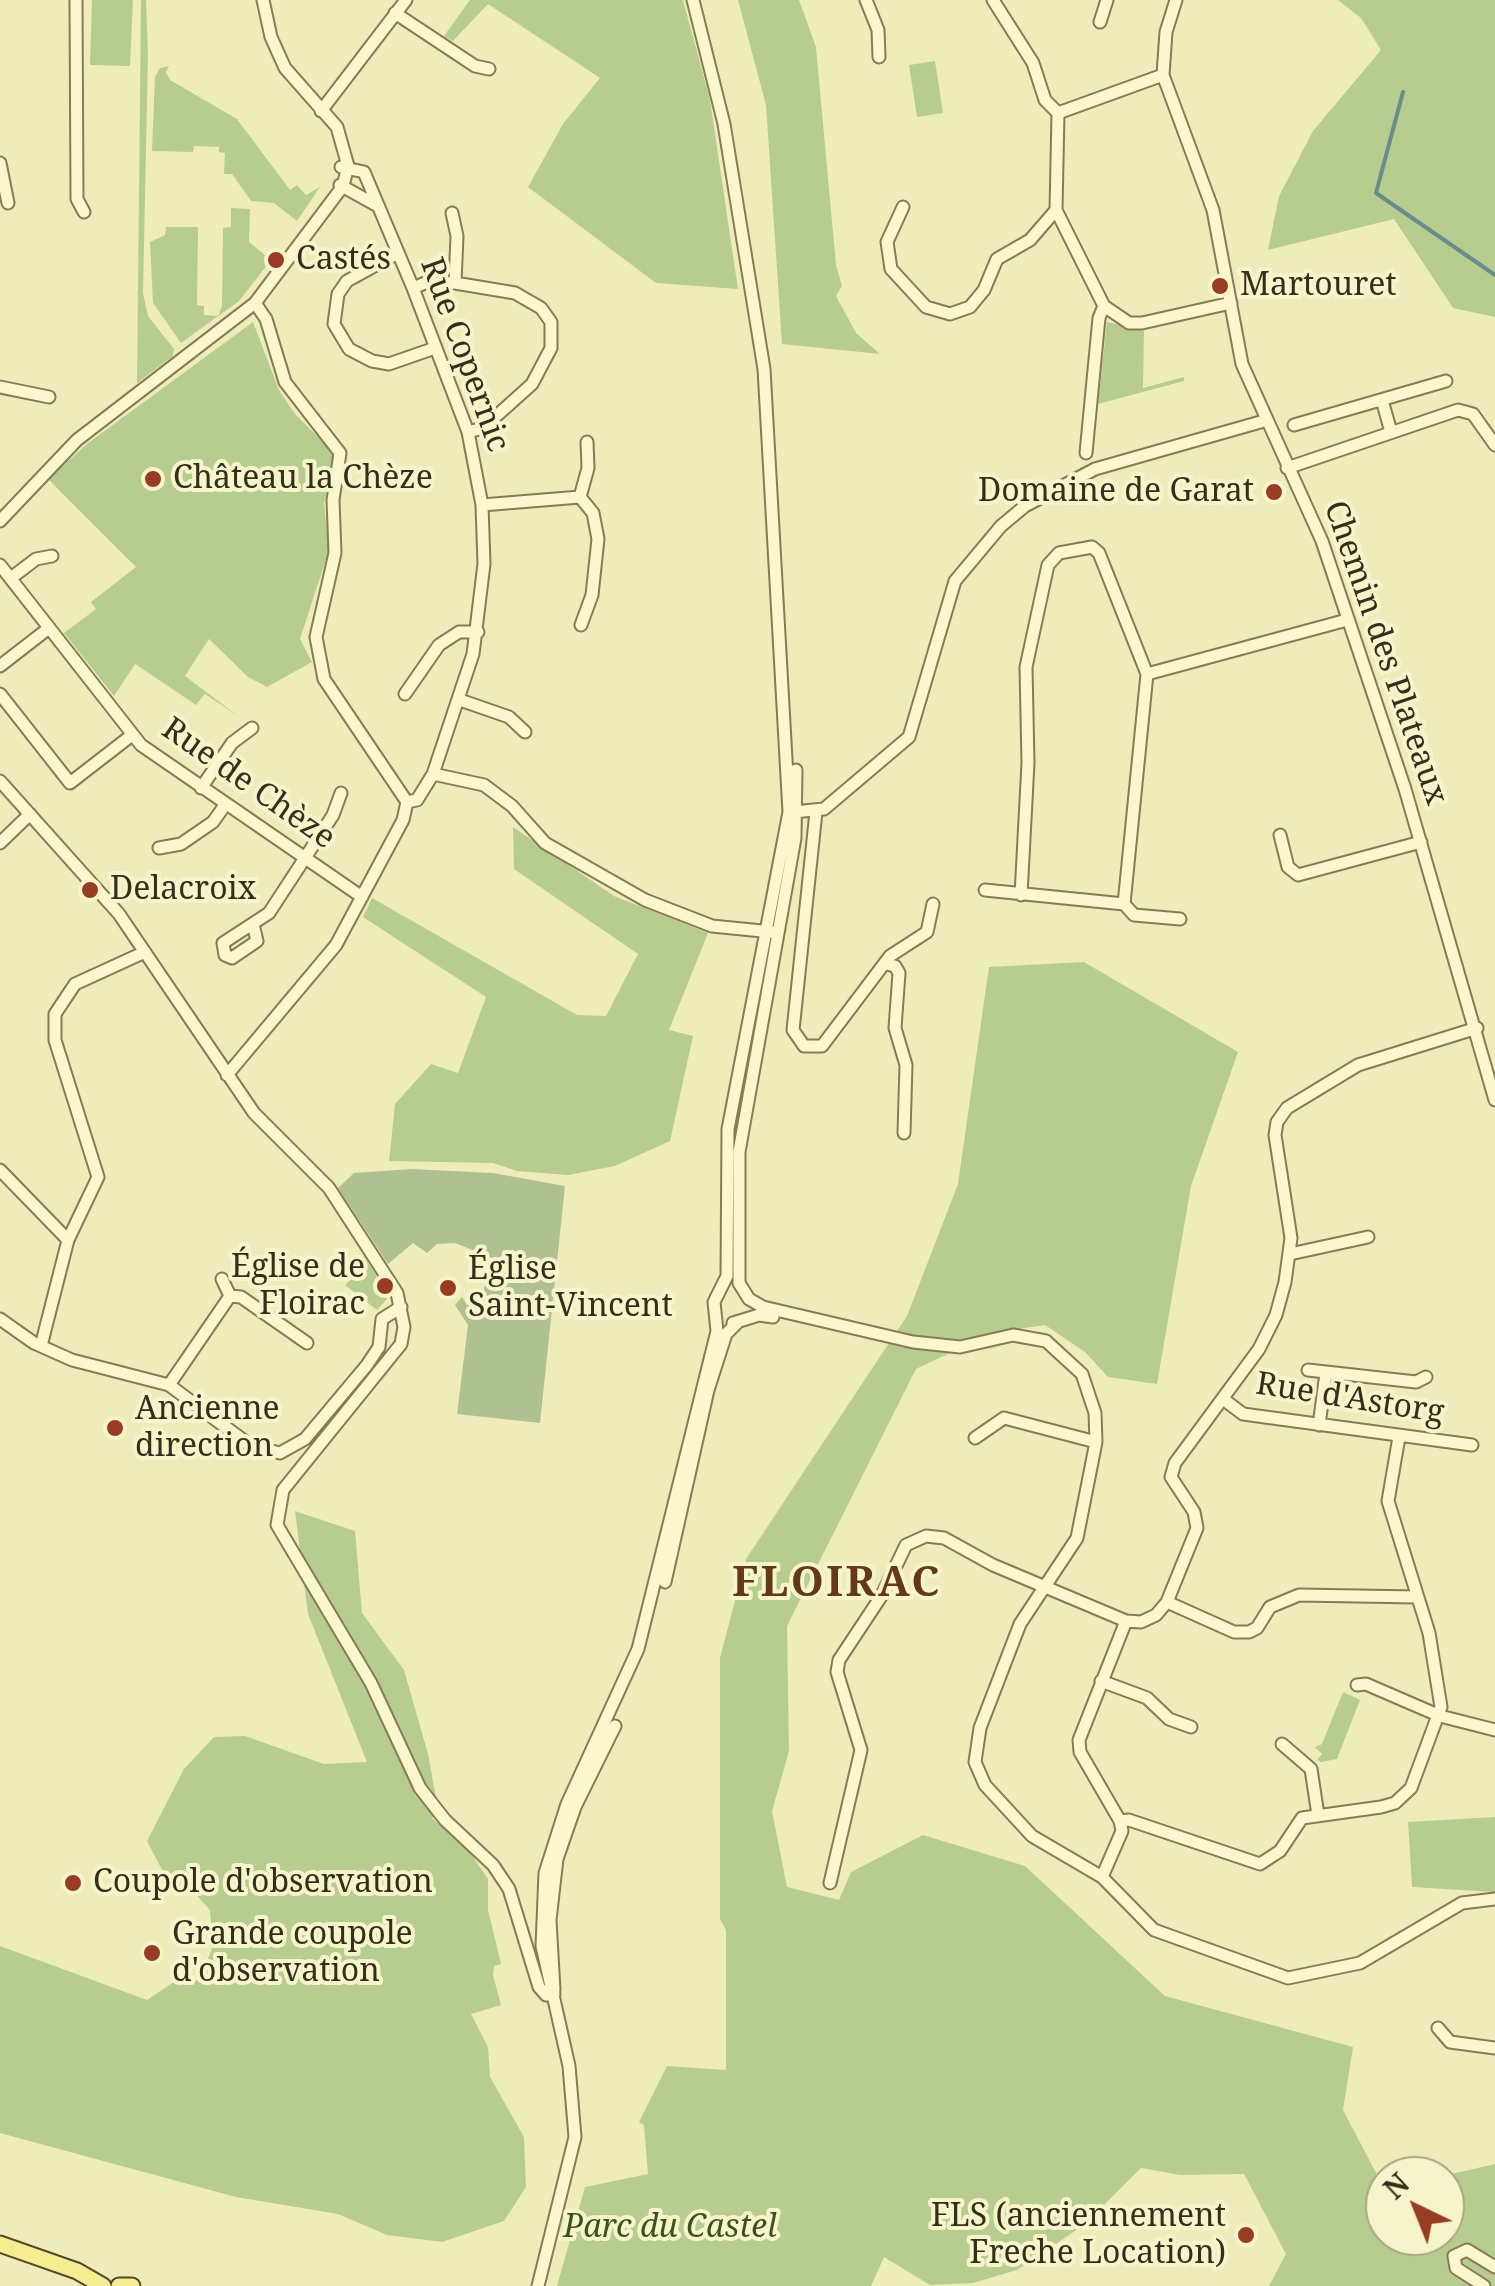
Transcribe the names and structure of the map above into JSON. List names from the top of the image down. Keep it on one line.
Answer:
{"streets":{"street":["Rue Copernic","Chemin des Plateaux","Rue de Chèze","Rue d'Astorg"]},"districts":["FLOIRAC"],"parks":["Parc du Castel"],"places":["Castés","Martouret","Château la Chèze","Domaine de Garat","Delacroix","Église de Floirac","Église Saint-Vincent","Ancienne direction","Coupole d'observation","Grande coupole d'observation","FLS (anciennement Freche Location)"],"north":"top left"}
